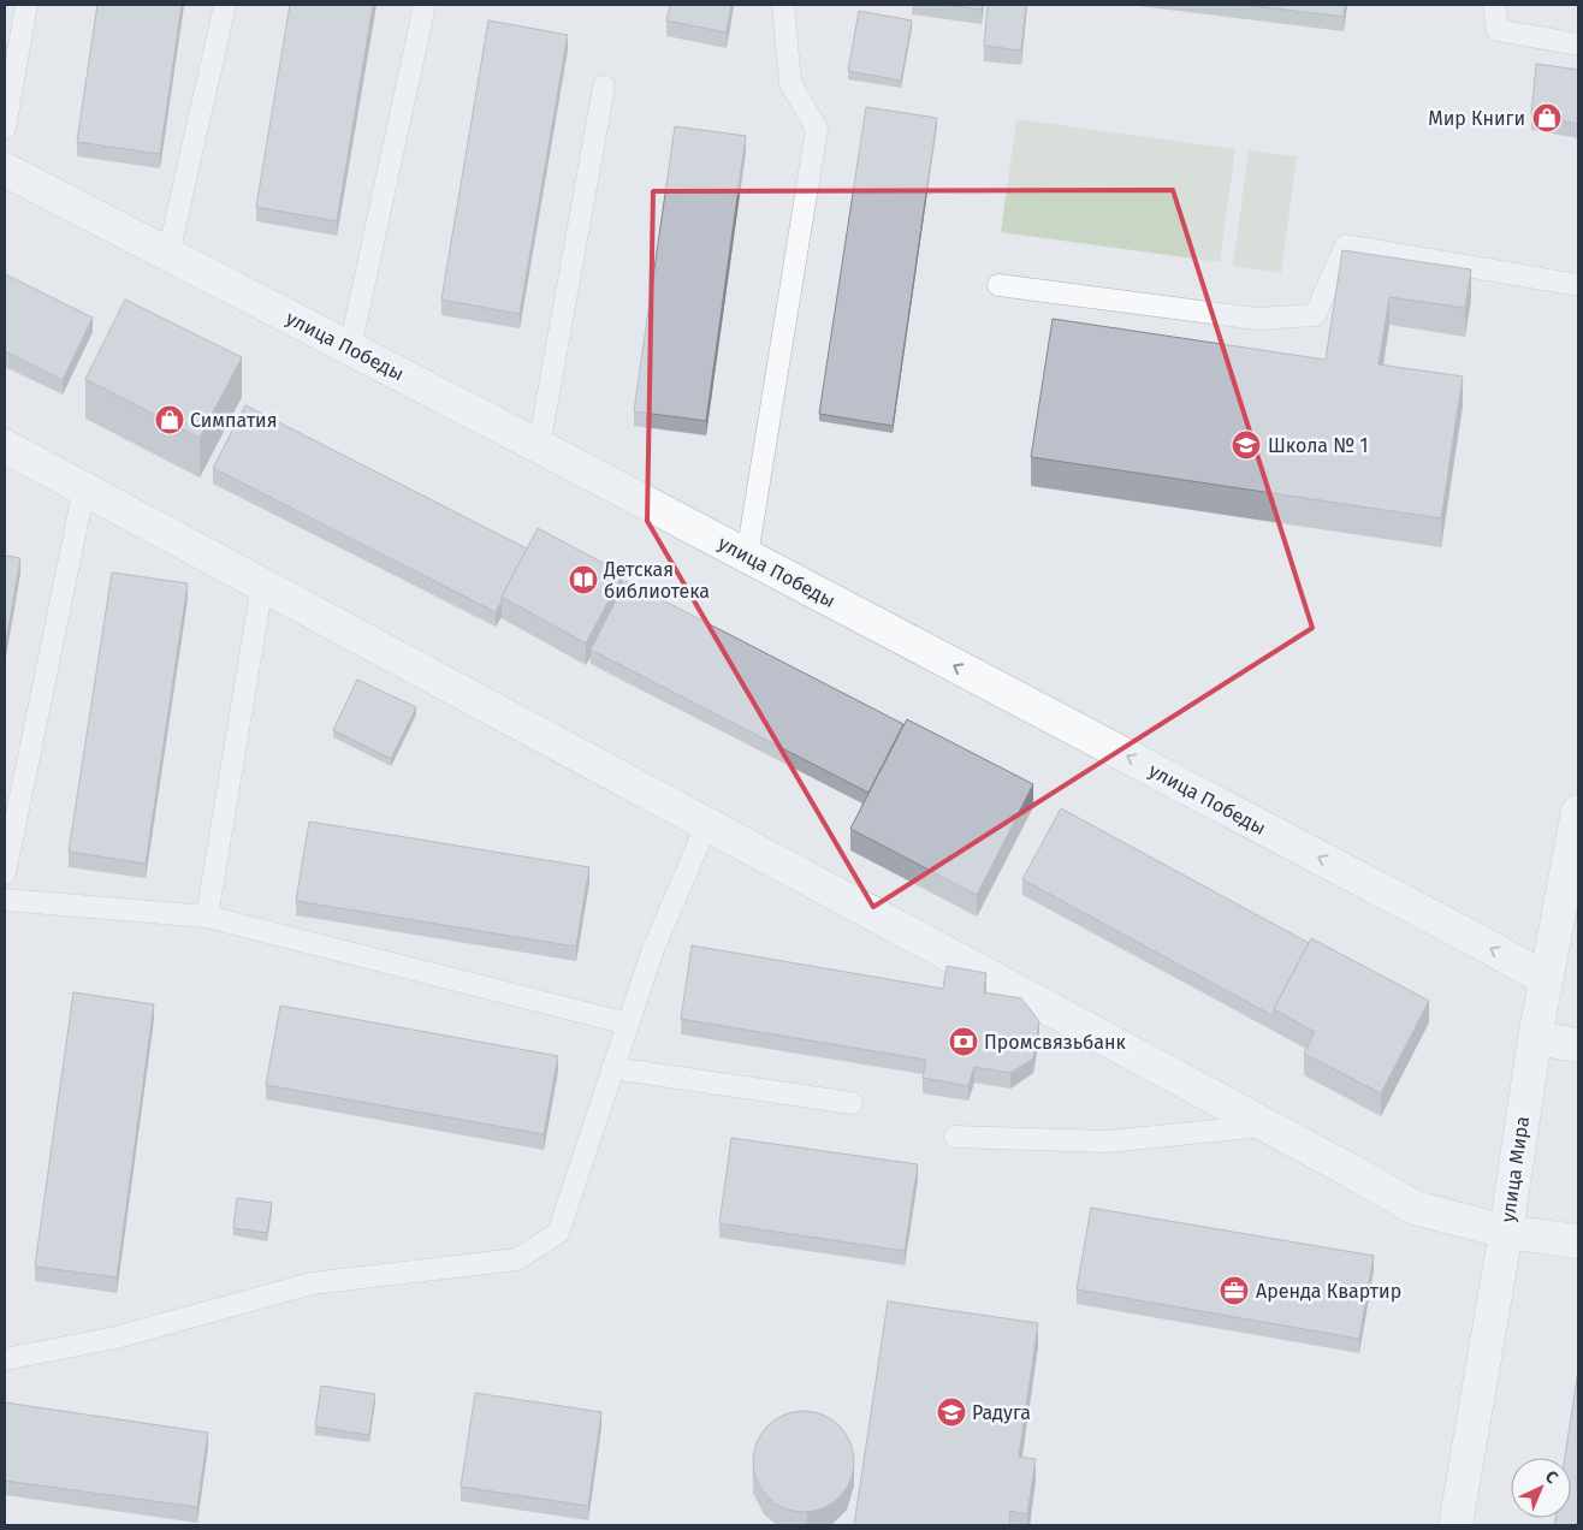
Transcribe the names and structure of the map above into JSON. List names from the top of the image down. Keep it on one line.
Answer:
{"streets":{"street":["улица Победы","улица Мира"]},"crossings":[["улица Победы","улица Мира"]],"places":{"shop":["Мир Книги","Симпатия"],"school or university":["Школа № 1","Радуга"],"library":["Детская библиотека"],"bank":["Промсвязьбанк"],"office":["Аренда Квартир"]},"north":"top right"}
